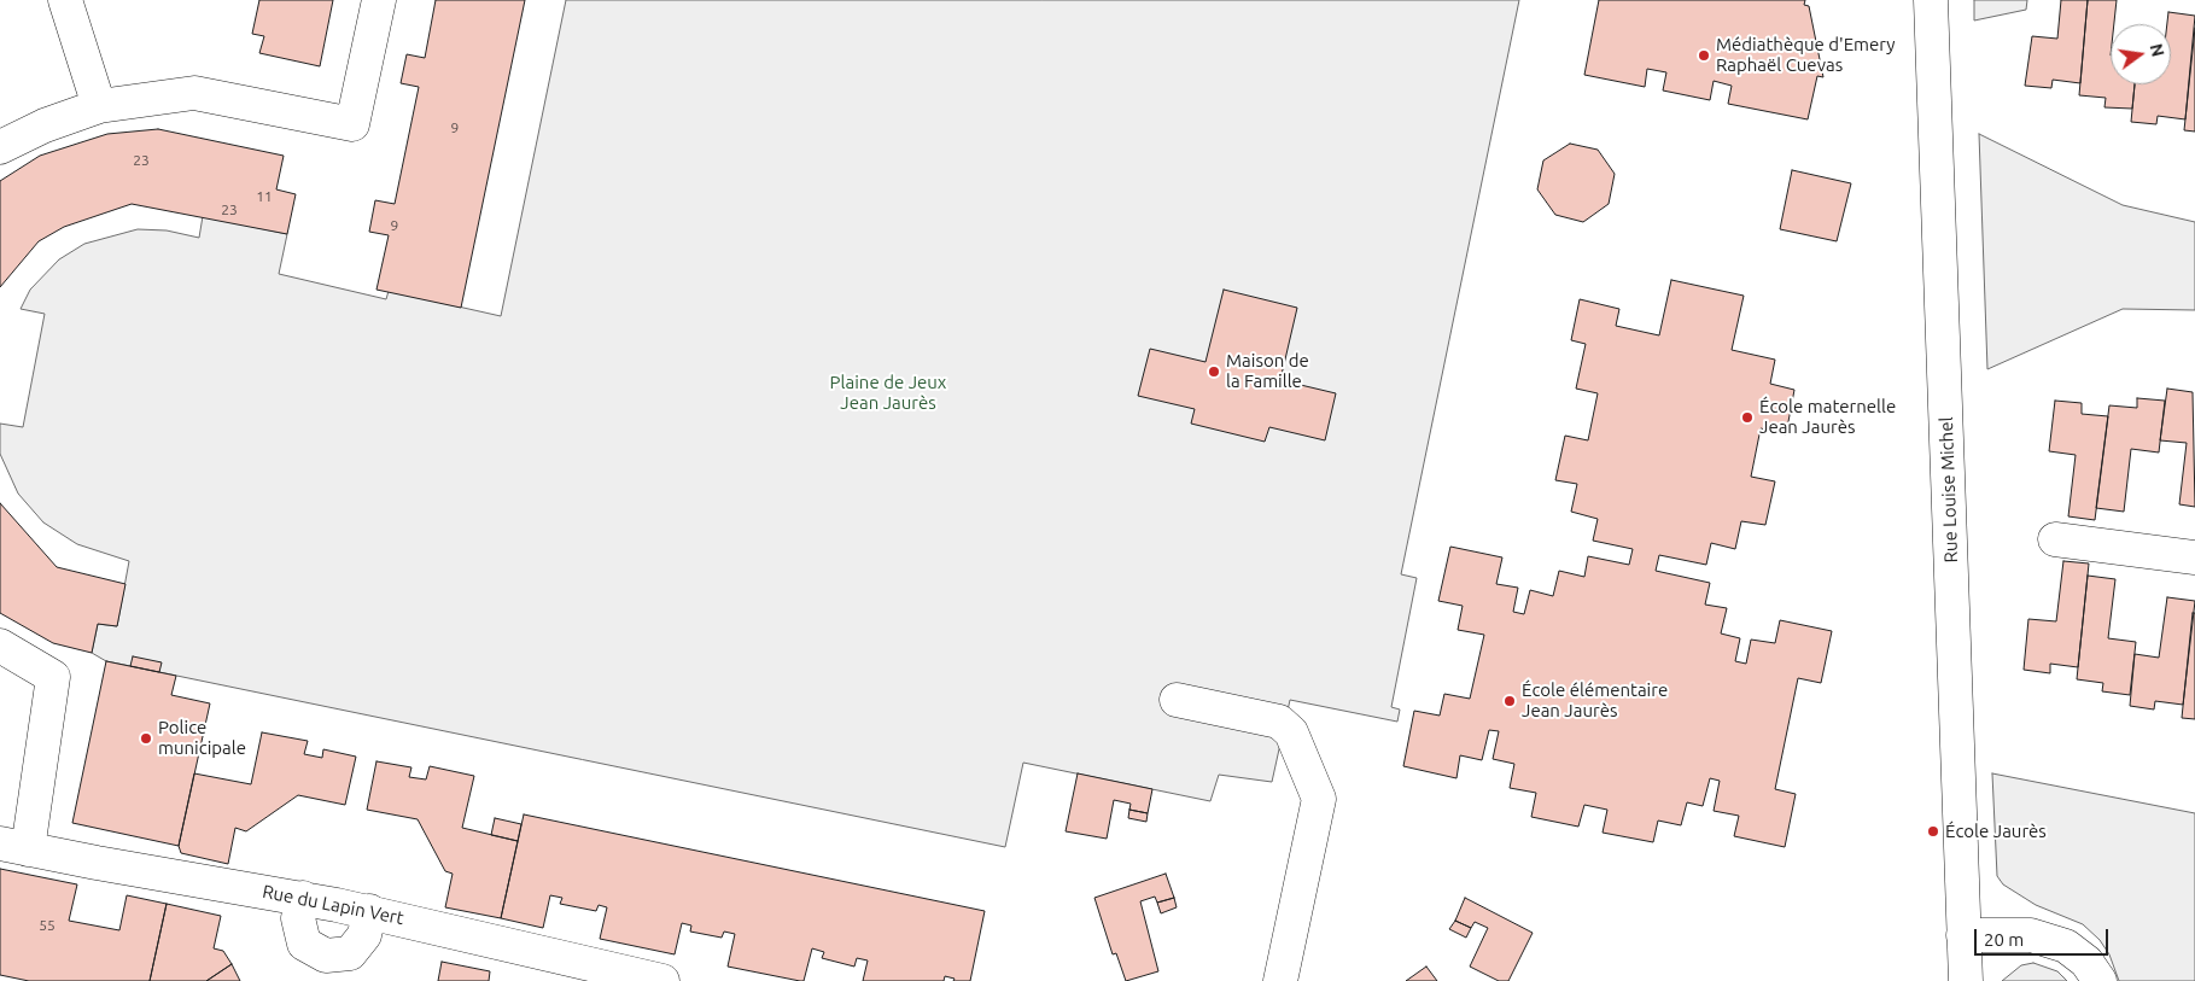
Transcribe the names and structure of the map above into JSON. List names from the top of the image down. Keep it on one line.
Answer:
{"streets":{"street":["Rue Louise Michel","Rue du Lapin Vert"]},"parks":["Plaine de Jeux Jean Jaurès"],"places":["Médiathèque d'Emery Raphaël Cuevas","Maison de la Famille","École maternelle Jean Jaurès","École élémentaire Jean Jaurès","Police municipale","École Jaurès"],"house_numbers":["9","23","11","23","9","55"],"scale_bar":"20 m","north":"right"}
